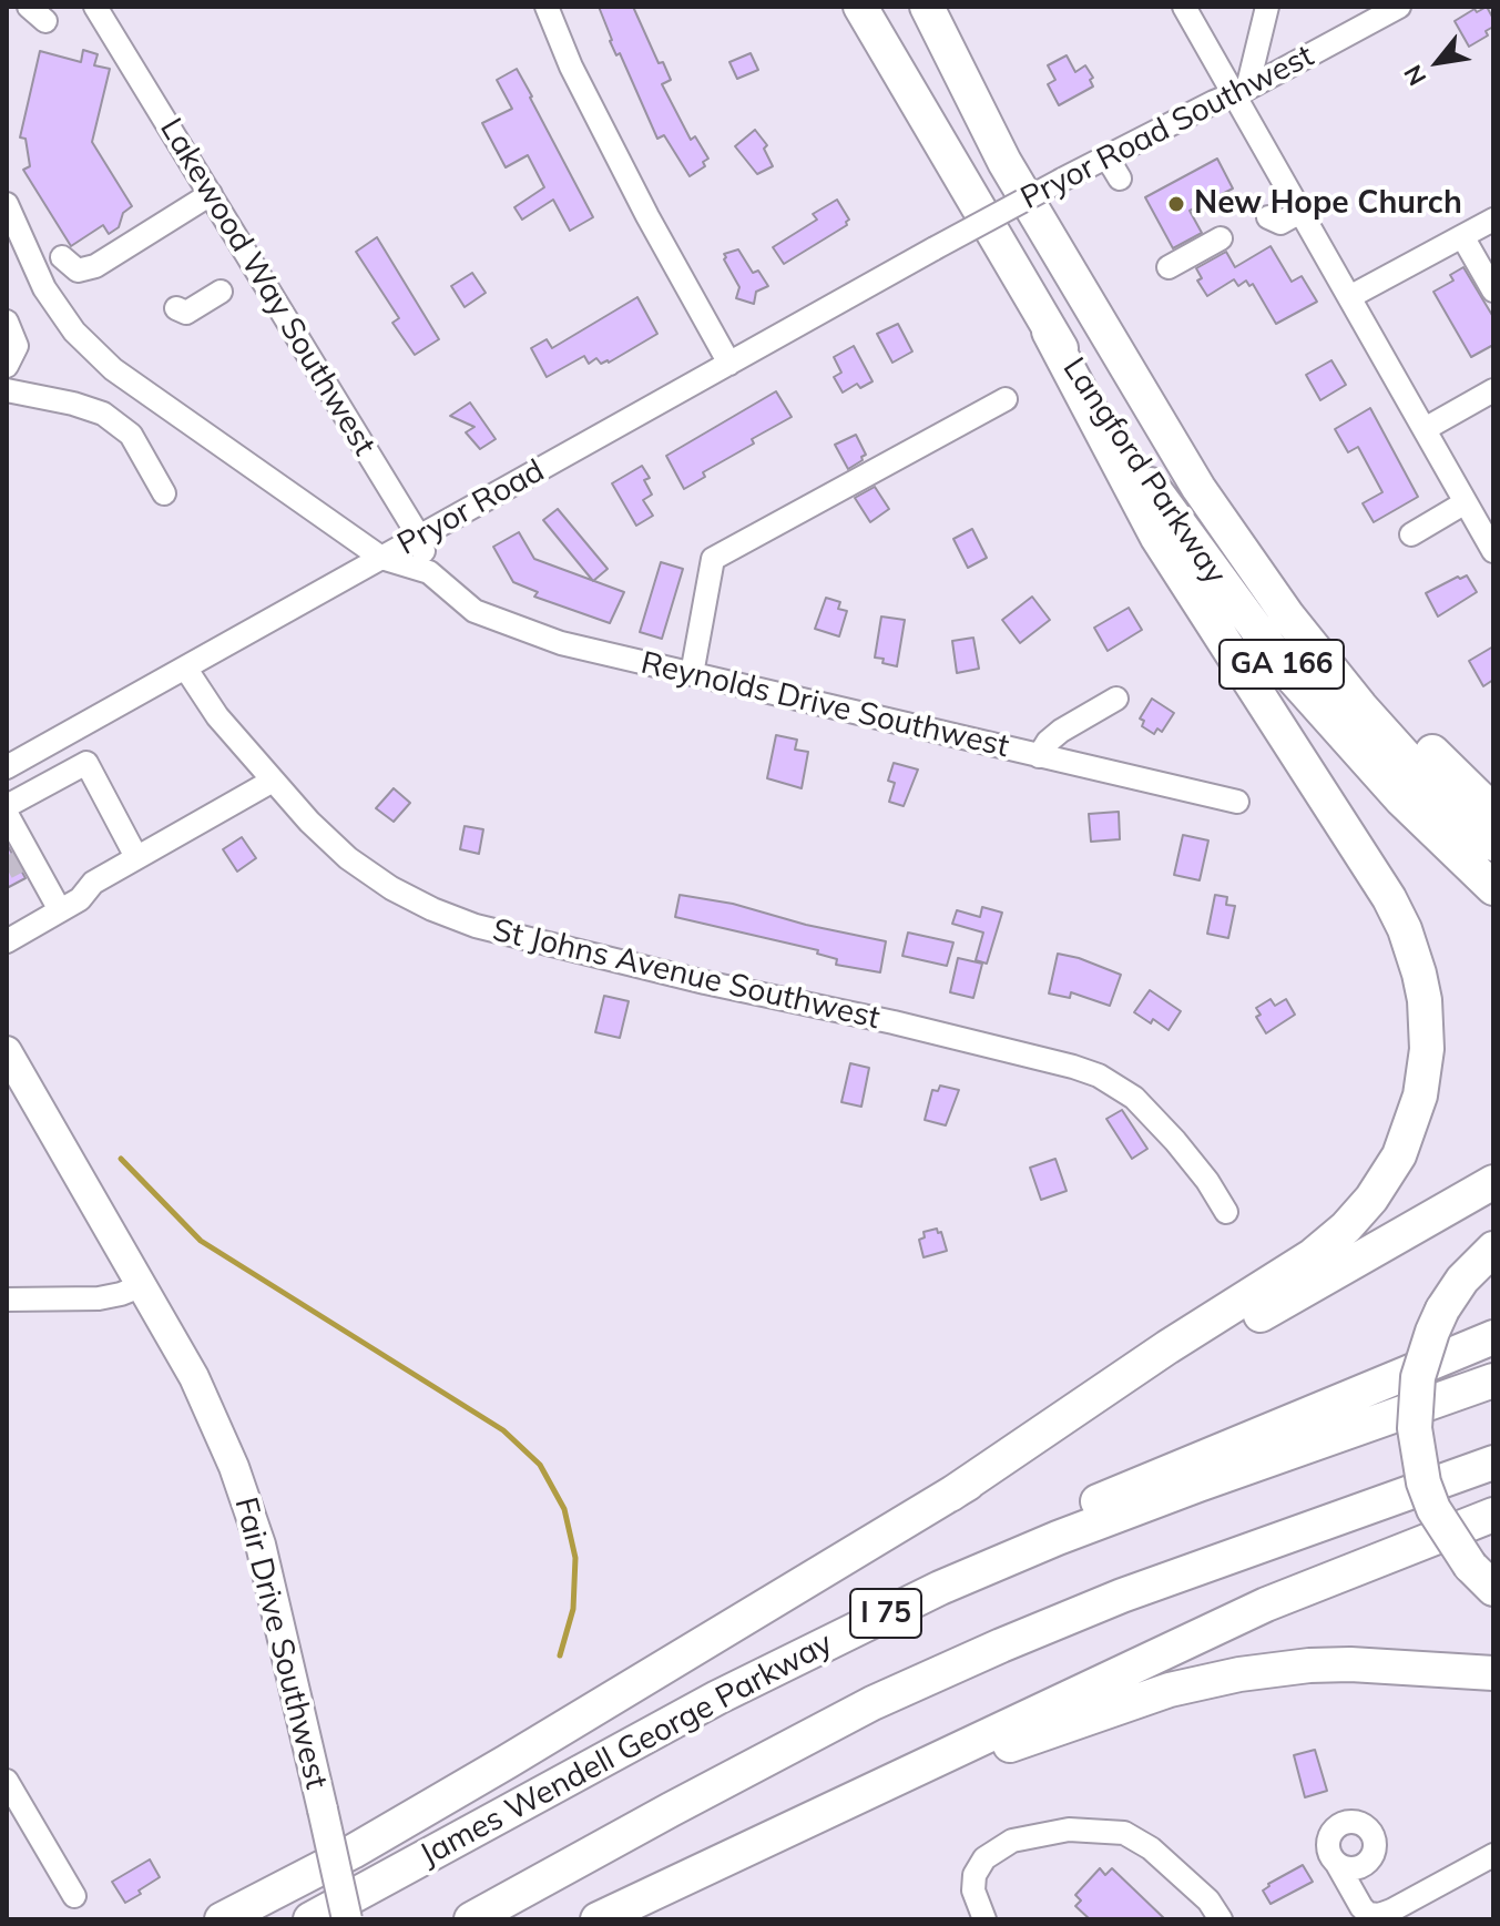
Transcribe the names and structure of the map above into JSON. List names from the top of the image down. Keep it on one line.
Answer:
{"streets":{"highway":["Langford Parkway","GA 166","I 75","James Wendell George Parkway"],"main road":["Fair Drive Southwest"],"street":["Pryor Road Southwest","Lakewood Way Southwest","Pryor Road","Reynolds Drive Southwest","St Johns Avenue Southwest"]},"crossings":[["Pryor Road Southwest","Pryor Road"],["Lakewood Way Southwest","Pryor Road"],["Lakewood Way Southwest","Reynolds Drive Southwest"],["Pryor Road","St Johns Avenue Southwest"]],"places":["New Hope Church"],"north":"bottom left"}
